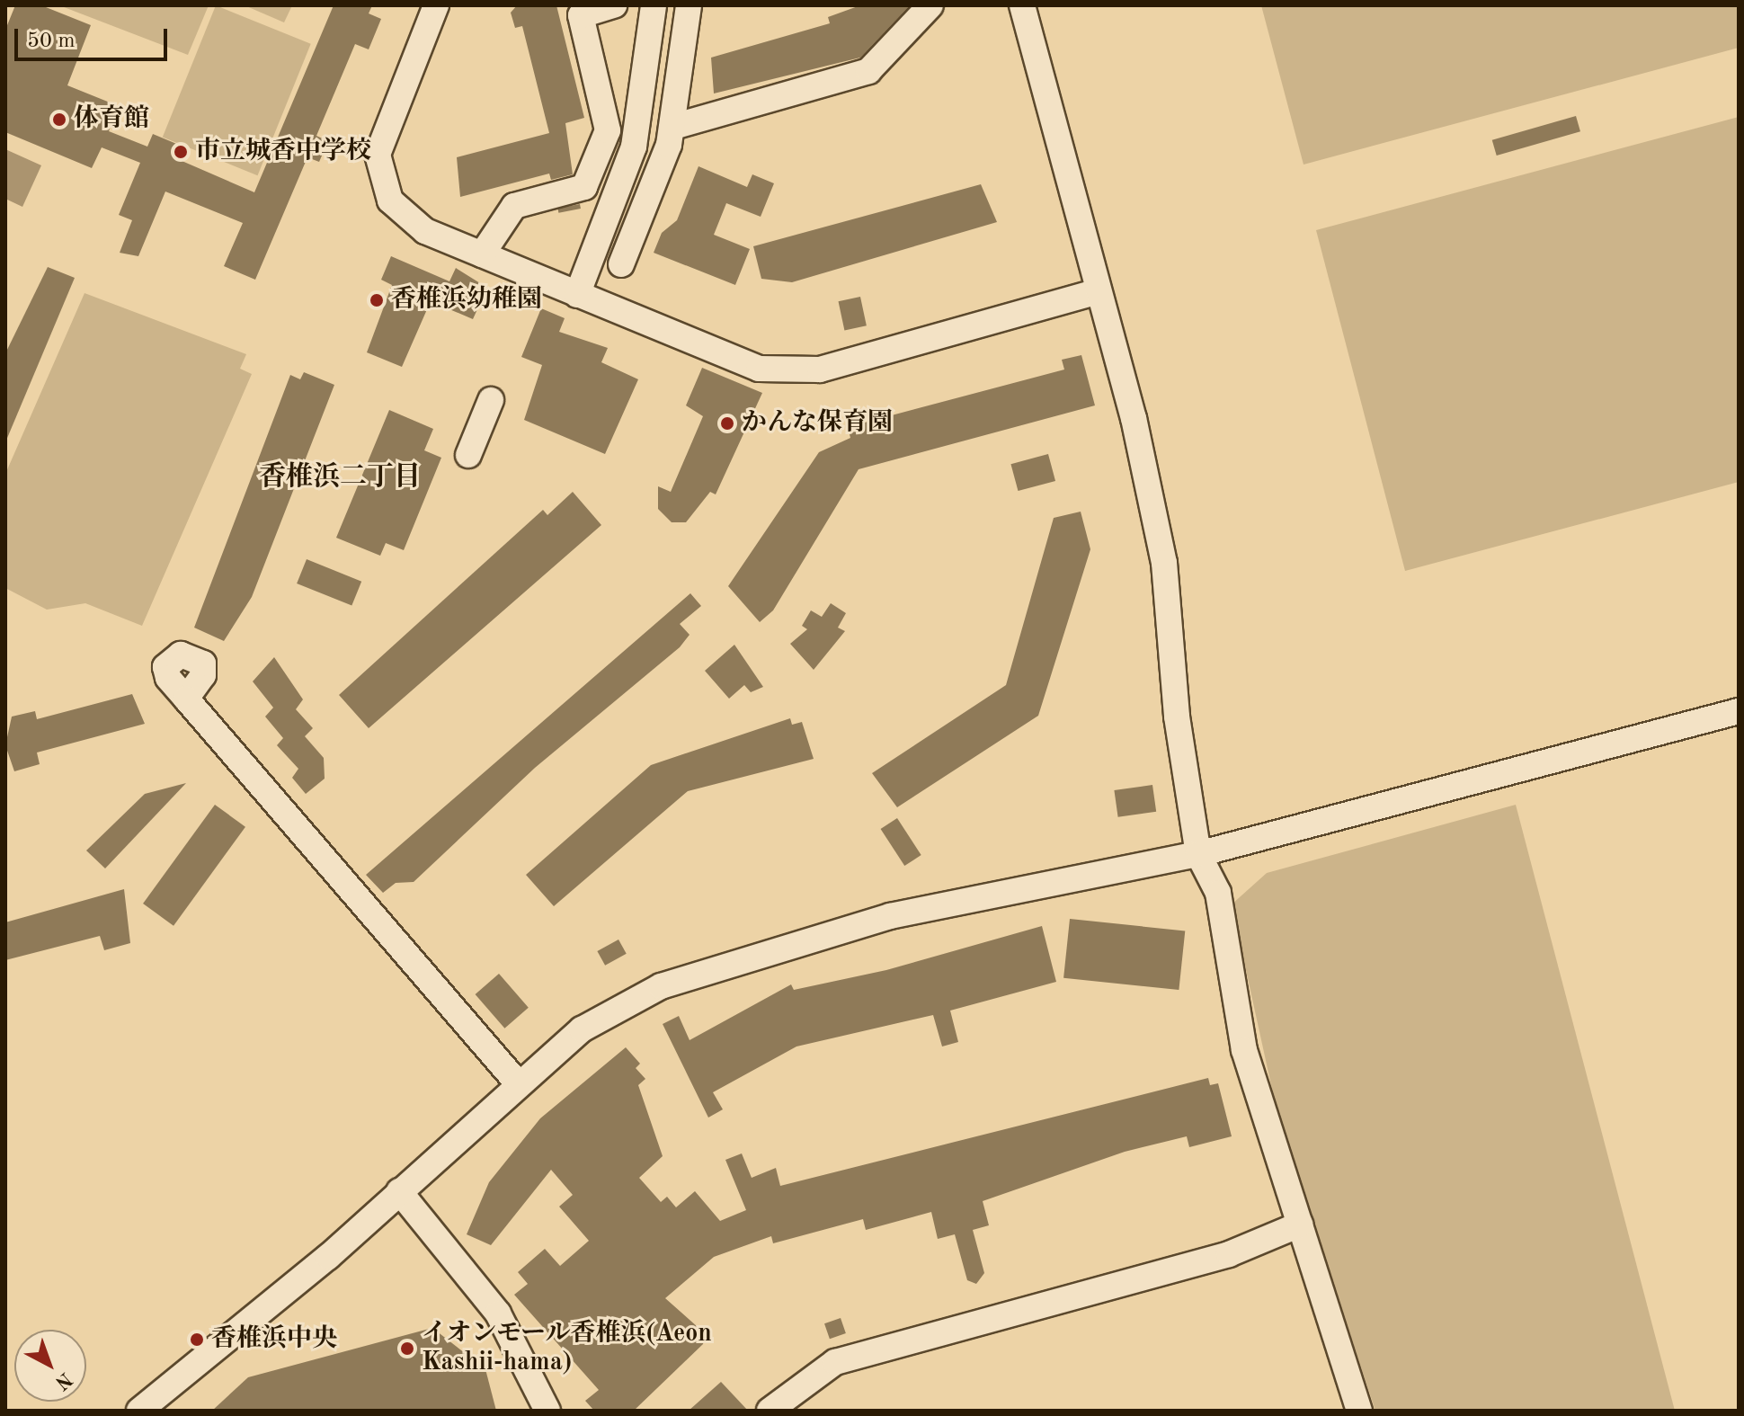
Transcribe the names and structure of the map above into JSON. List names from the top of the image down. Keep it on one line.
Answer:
{"districts":["香椎浜二丁目"],"places":["体育館","市立城香中学校","香椎浜幼稚園","かんな保育園","香椎浜中央","イオンモール香椎浜(Aeon Kashii-hama)"],"scale_bar":"50 m","north":"bottom right"}
